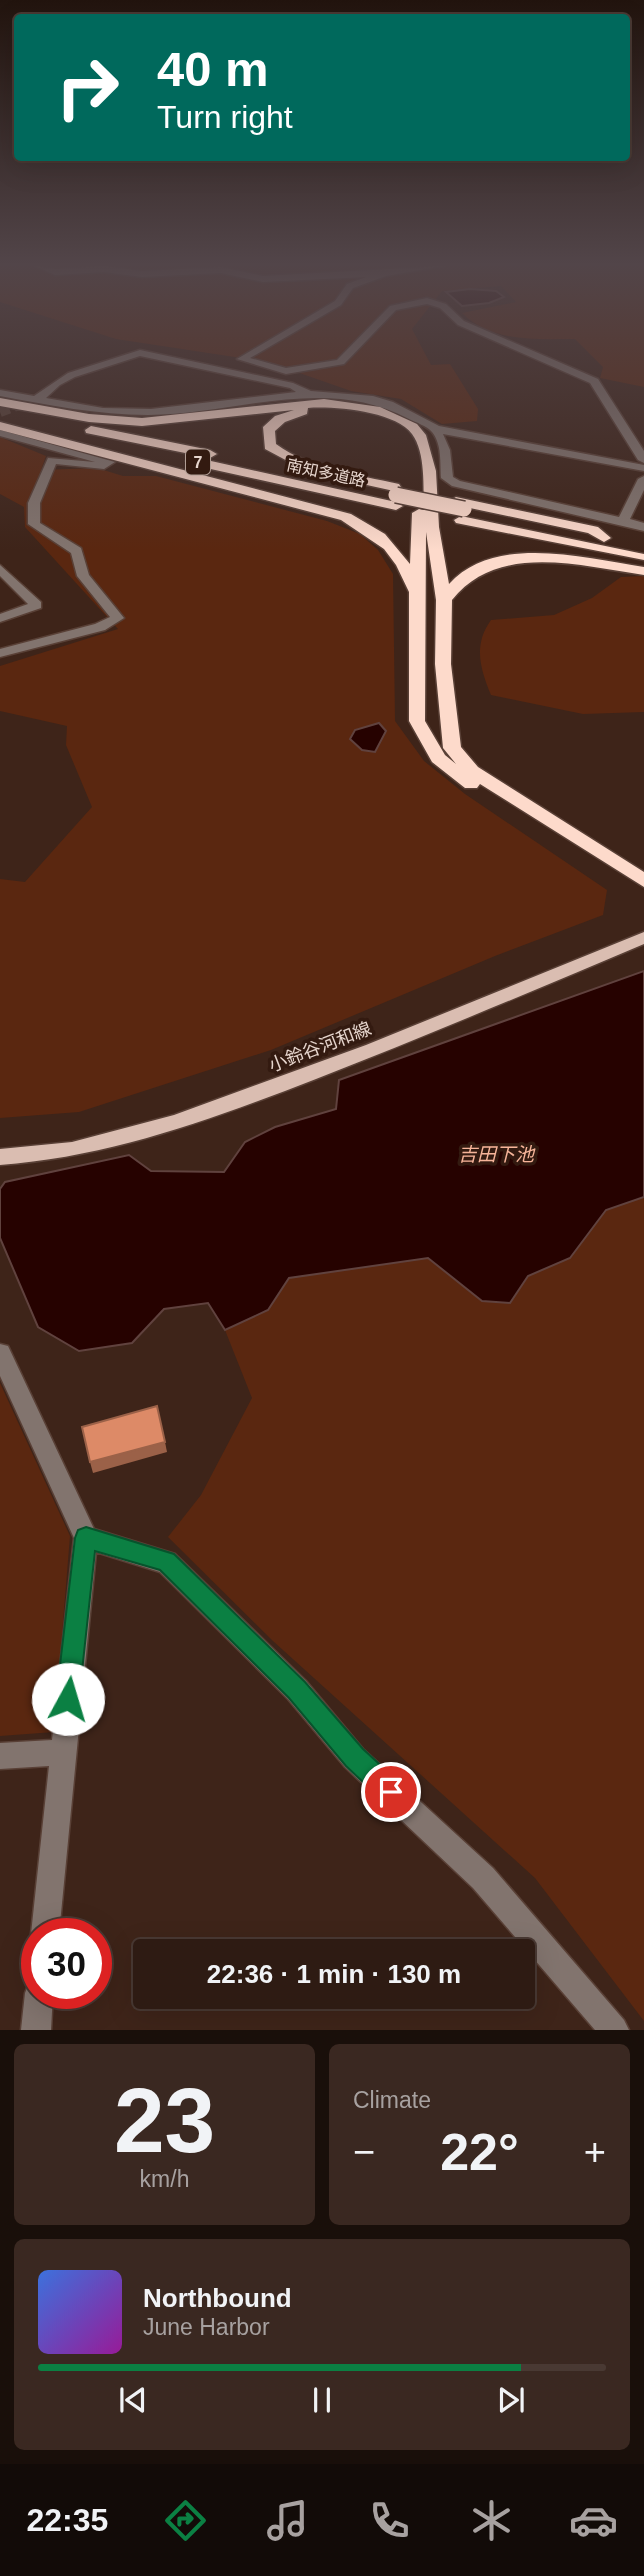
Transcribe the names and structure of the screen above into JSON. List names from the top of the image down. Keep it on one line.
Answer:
{"streets":{"highway":["7","南知多道路"],"main road":["小鈴谷河和線"]},"water":["吉田下池"],"page":{"turn":["40 m","Turn right"],"limit":"30","trip":"22:36 · 1 min · 130 m","tile":[["23","km/h"],"Climate"],"heat":["−","22°","+"],"song":["Northbound","June Harbor"],"tabs":"22:35"}}
